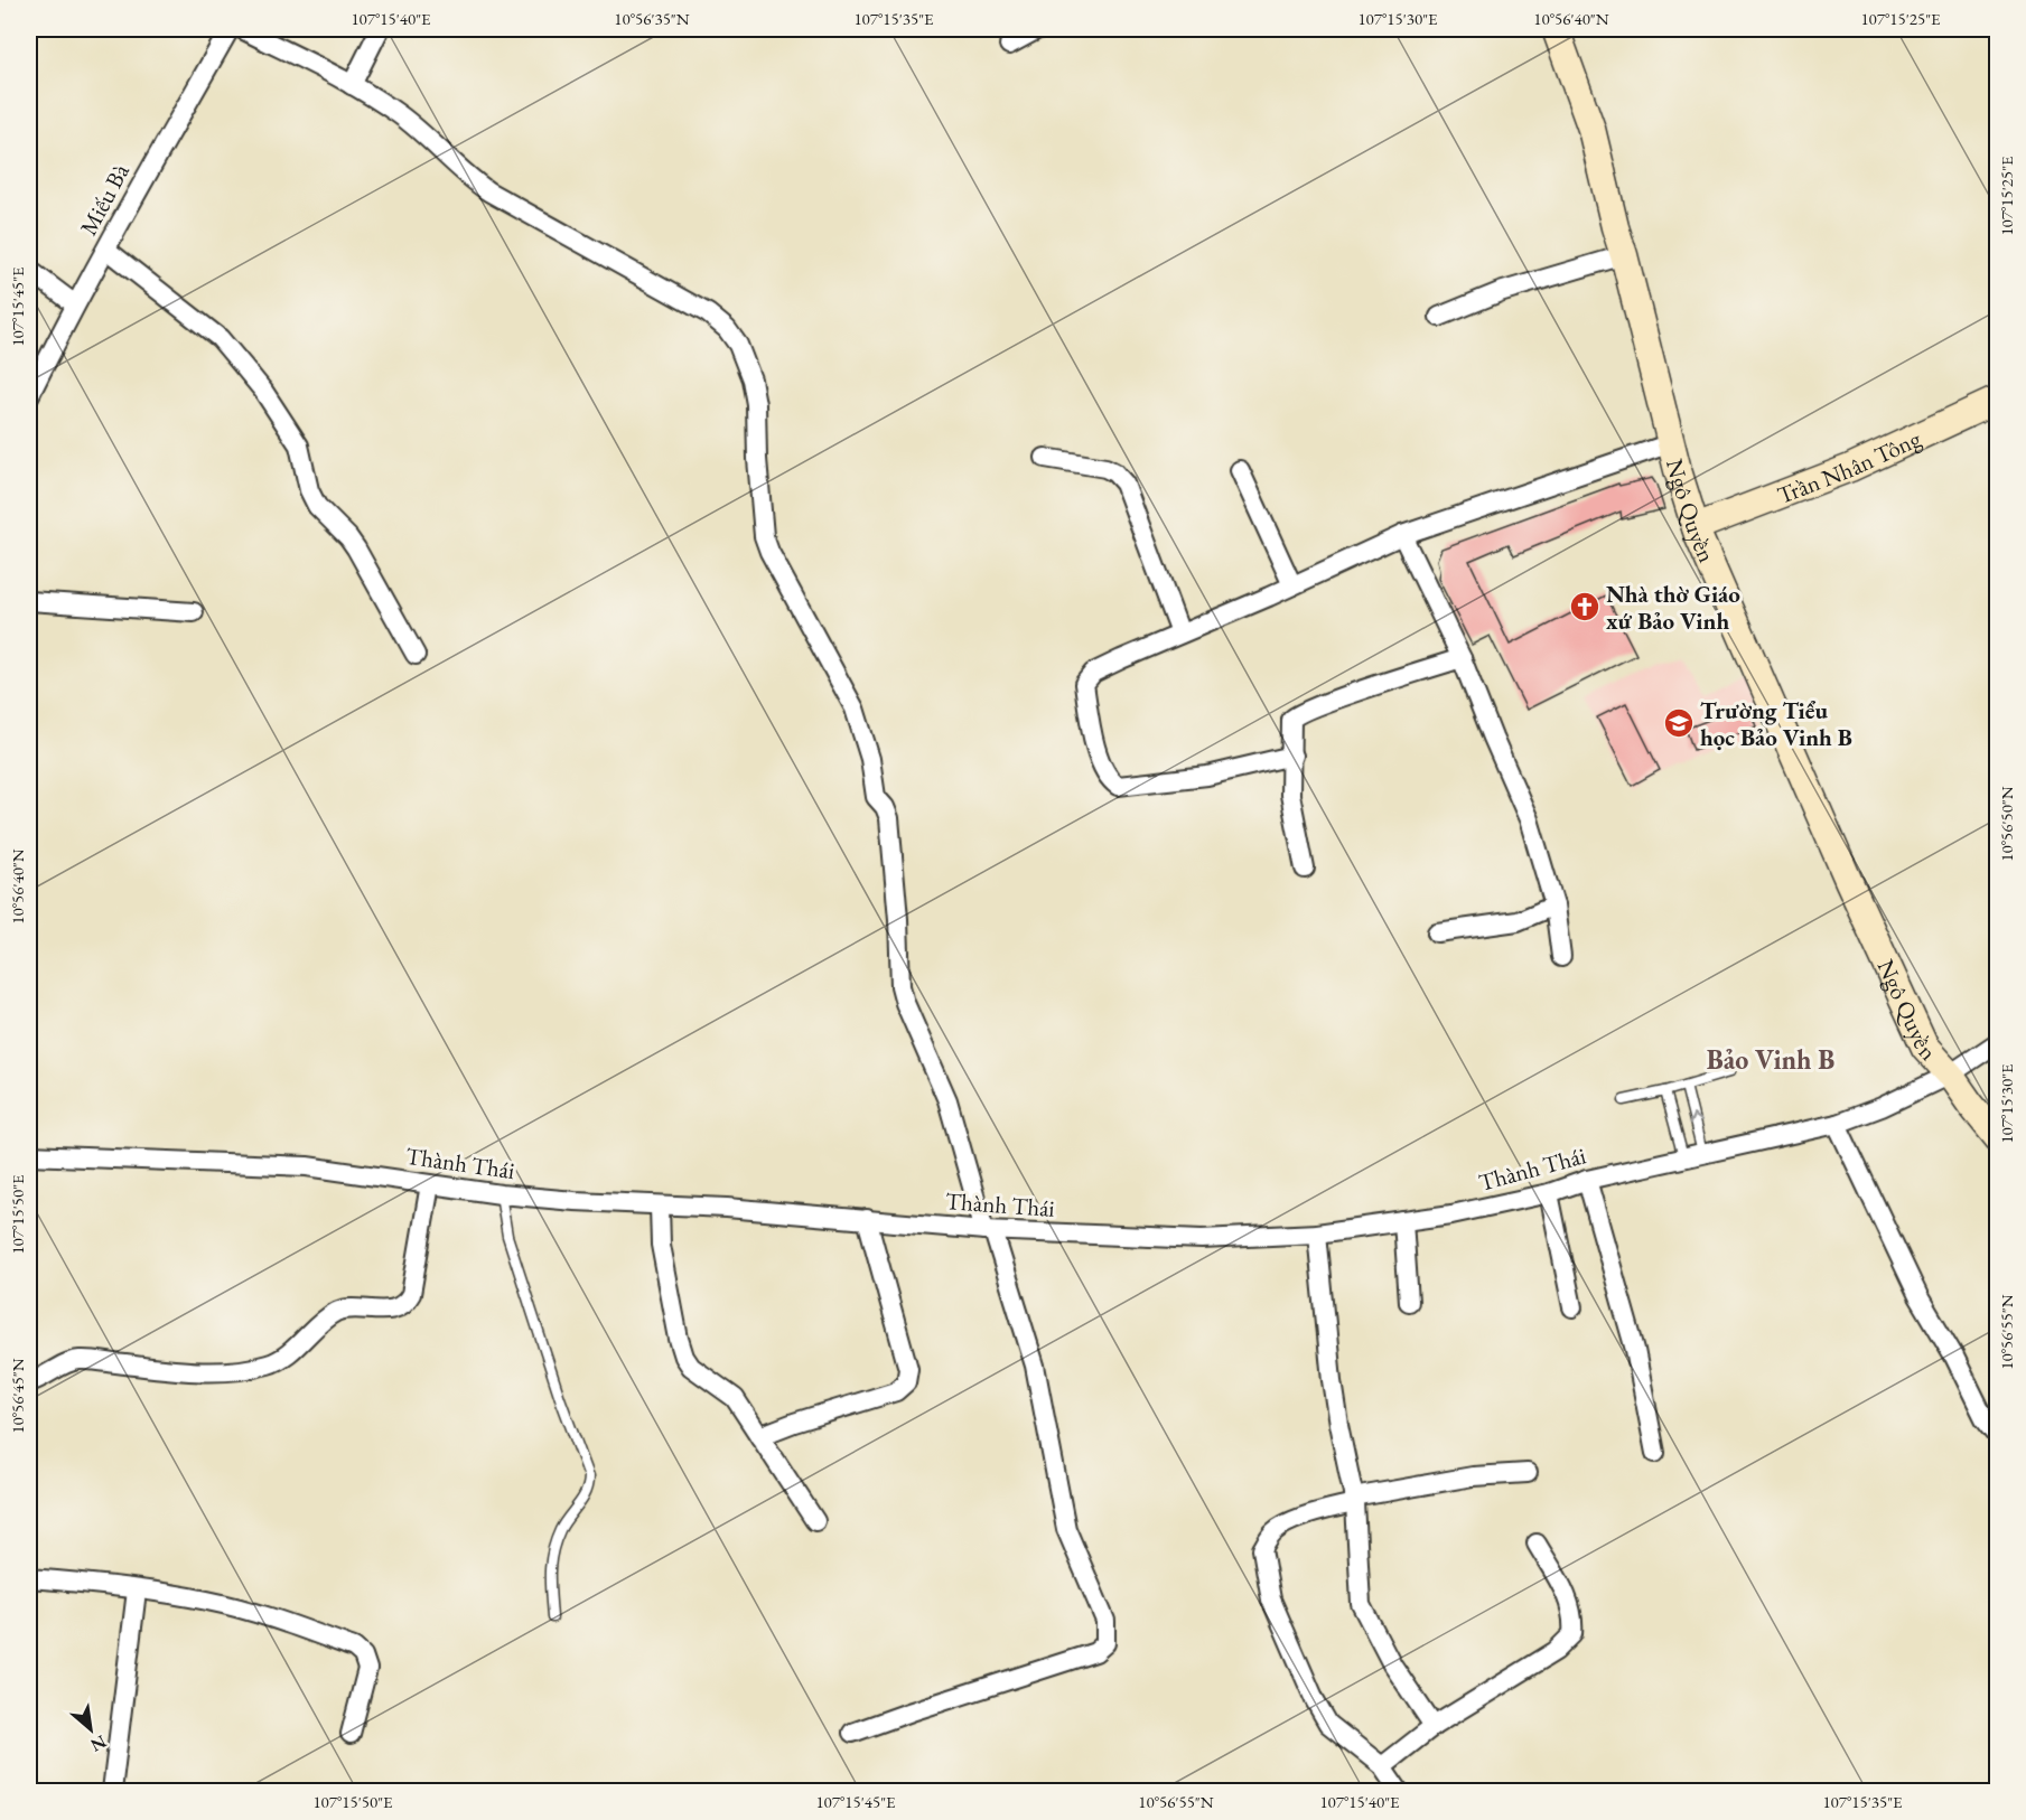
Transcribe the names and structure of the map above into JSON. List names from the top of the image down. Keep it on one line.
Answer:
{"streets":{"street":["Miếu Bà","Trần Nhân Tông","Ngô Quyền","Thành Thái"]},"crossings":[["Trần Nhân Tông","Ngô Quyền"],["Ngô Quyền","Thành Thái"]],"districts":["Bảo Vinh B"],"places":{"church":["Nhà thờ Giáo xứ Bảo Vinh"],"school or university":["Trường Tiểu học Bảo Vinh B"]},"north":"bottom right","coordinates":["107°15'40\"E","10°56'35\"N","107°15'35\"E","107°15'30\"E","10°56'40\"N","107°15'25\"E","107°15'45\"E","10°56'50\"N","107°15'50\"E","10°56'55\"N","10°56'45\"N"]}
